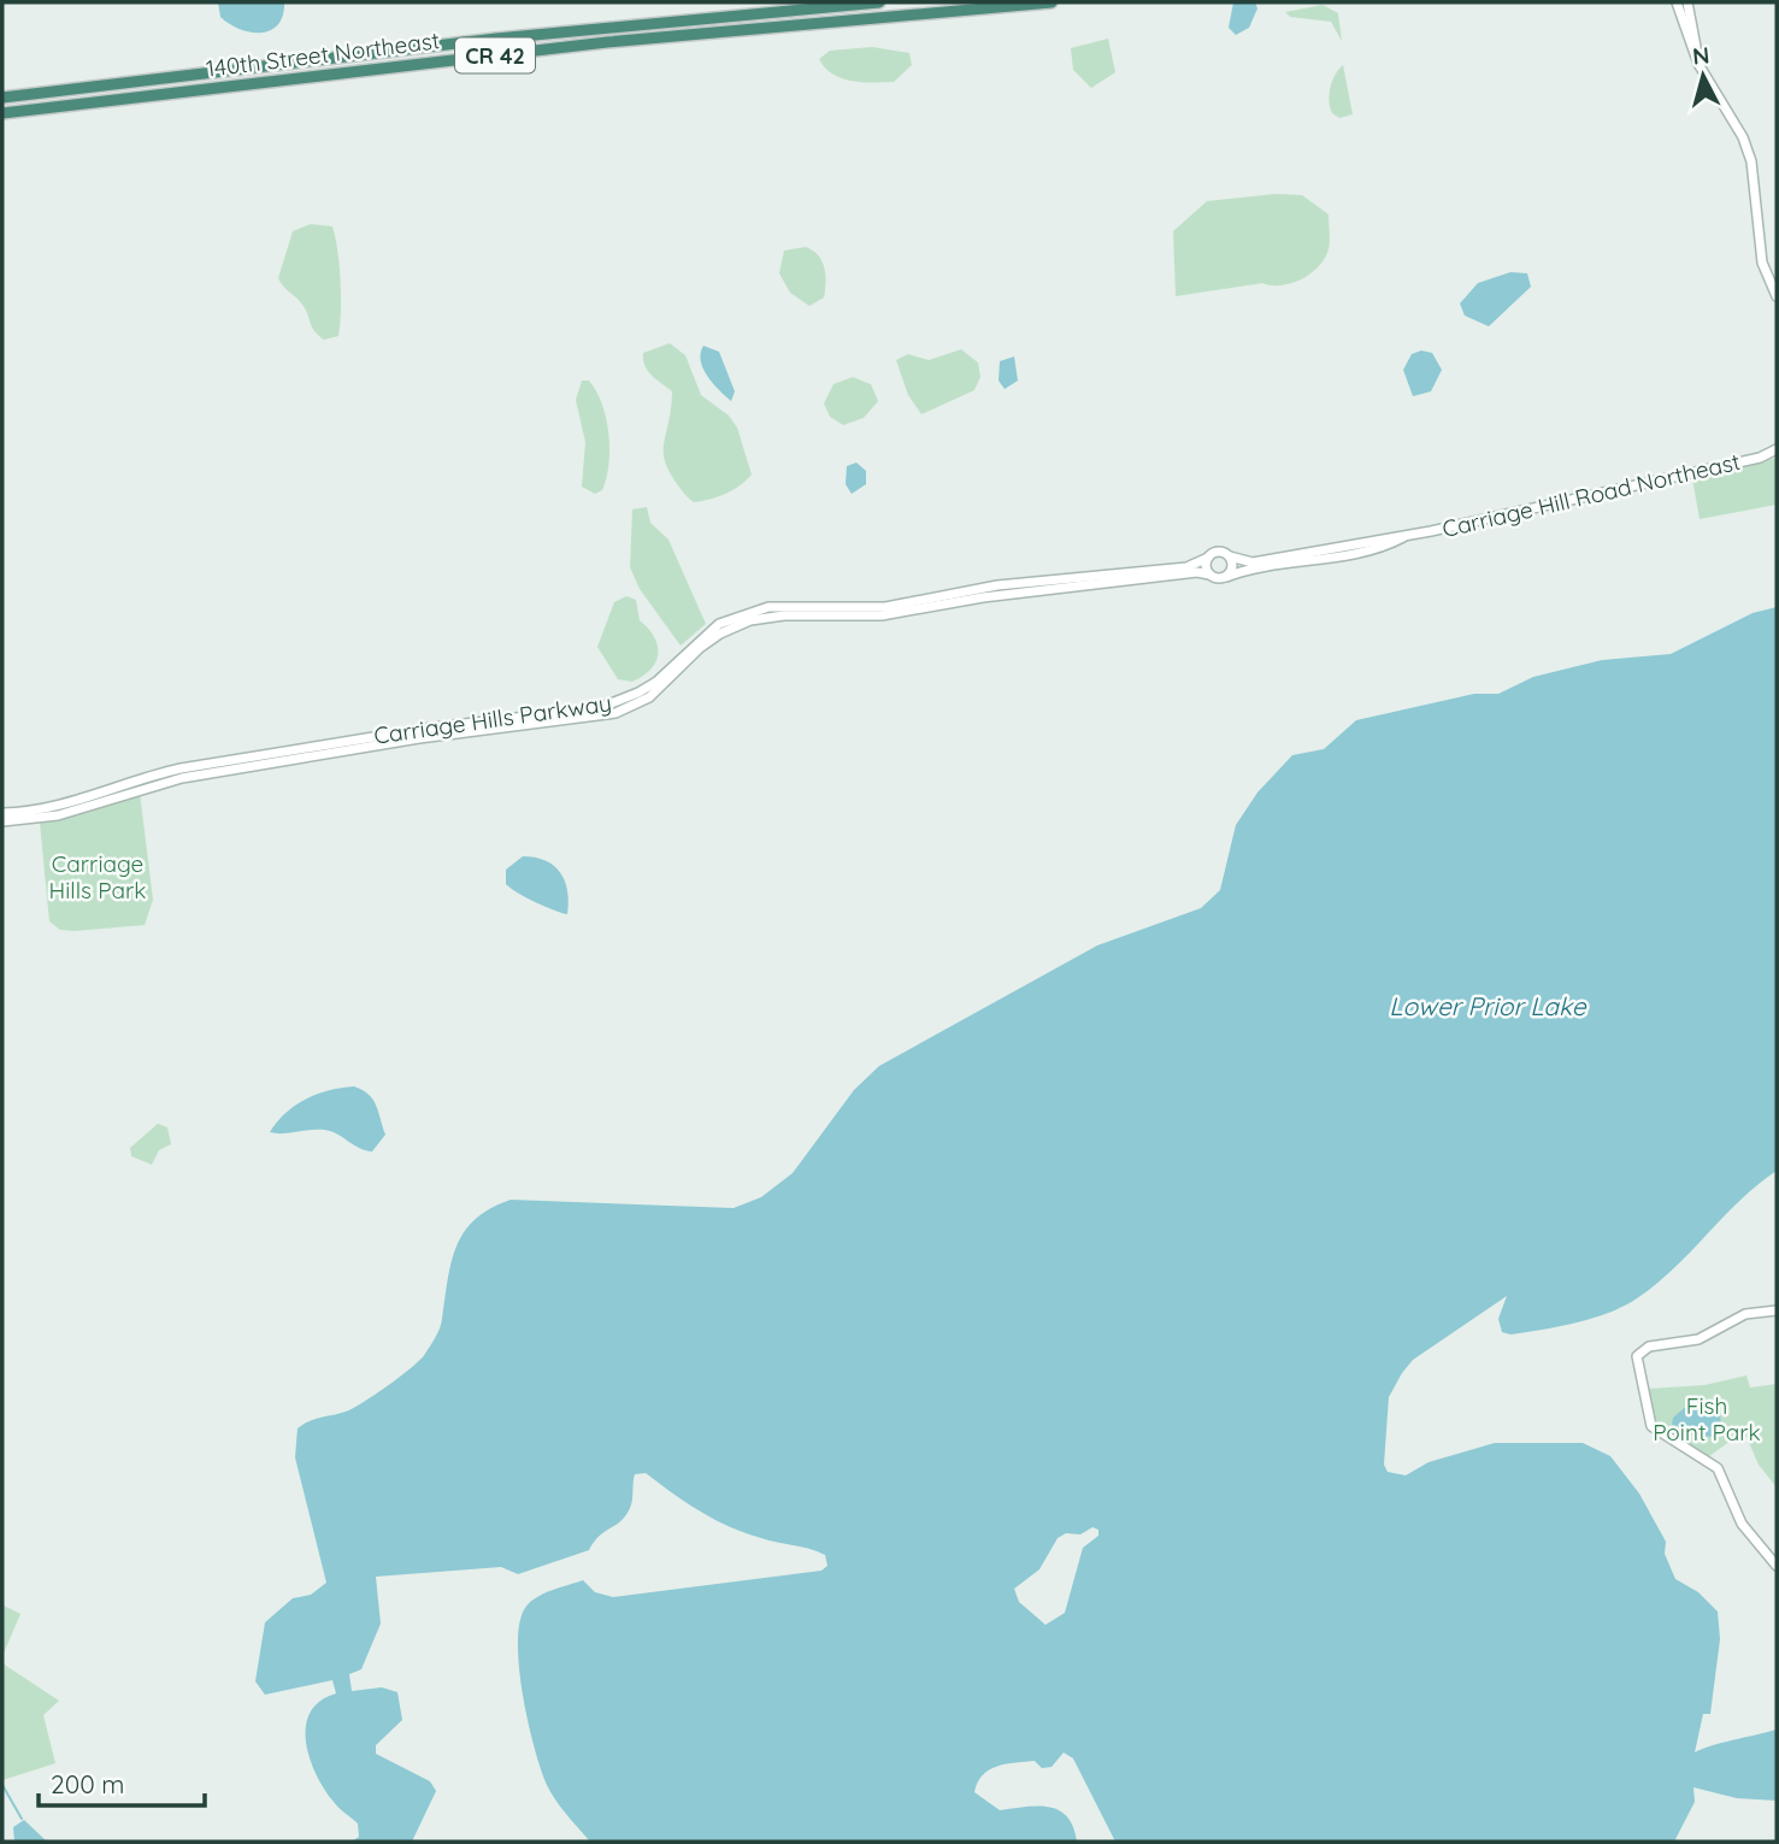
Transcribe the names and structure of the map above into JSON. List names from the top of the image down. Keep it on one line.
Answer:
{"streets":{"highway":["140th Street Northeast","CR 42"],"street":["Carriage Hill Road Northeast","Carriage Hills Parkway"]},"crossings":[["Carriage Hill Road Northeast","Carriage Hills Parkway"]],"water":["Lower Prior Lake"],"parks":["Carriage Hills Park","Fish Point Park"],"scale_bar":"200 m","north":"top"}
